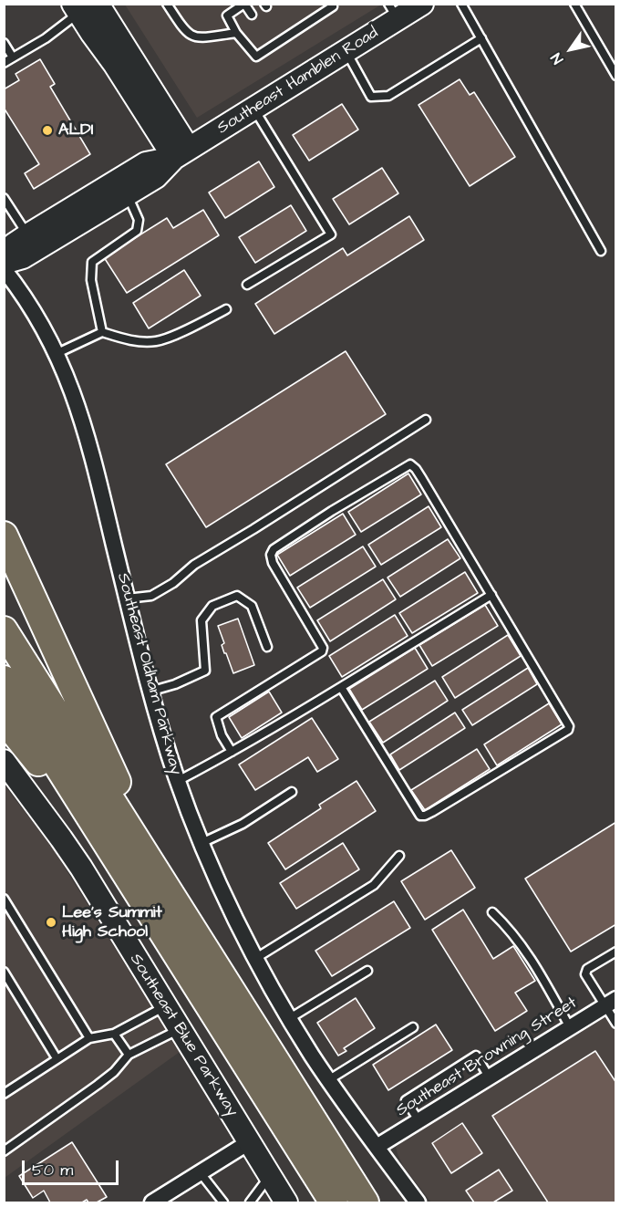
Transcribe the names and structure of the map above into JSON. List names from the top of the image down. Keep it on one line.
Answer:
{"streets":{"street":["Southeast Hamblen Road","Southeast Oldham Parkway","Southeast Blue Parkway","Southeast Browning Street"]},"crossings":[["Southeast Oldham Parkway","Southeast Browning Street"]],"places":["ALDI","Lee's Summit High School"],"scale_bar":"50 m","north":"bottom left"}
